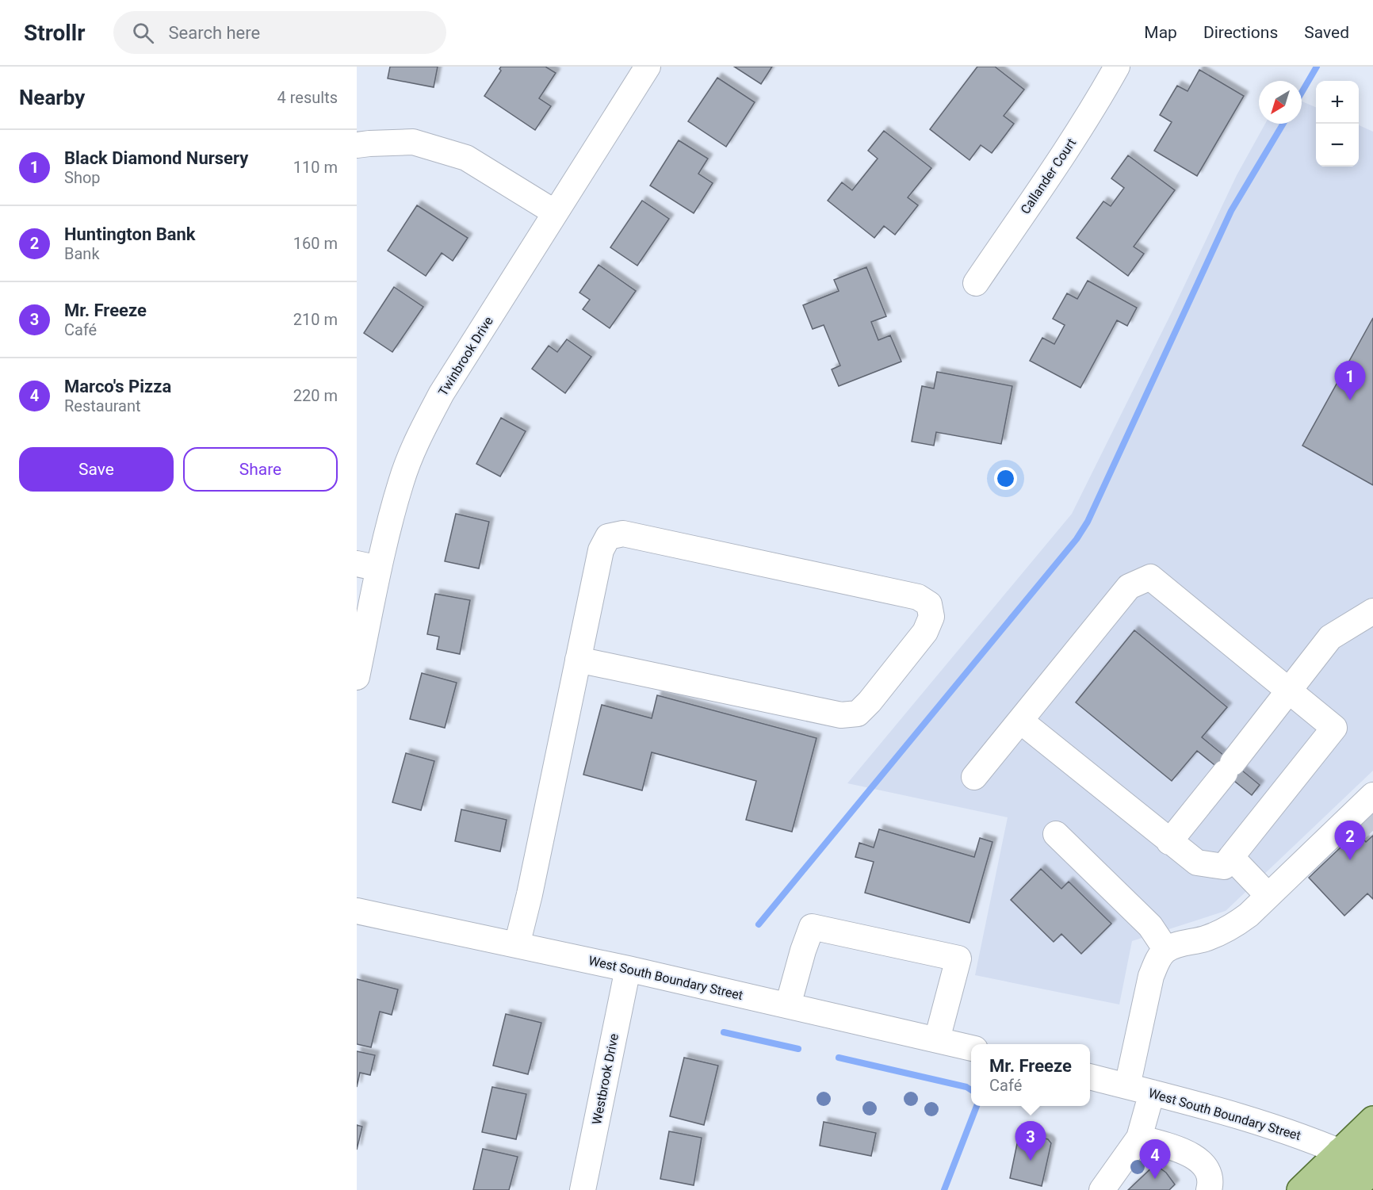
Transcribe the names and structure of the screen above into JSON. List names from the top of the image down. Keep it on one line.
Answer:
{"streets":{"street":["Callander Court","Twinbrook Drive","West South Boundary Street","Westbrook Drive"]},"crossings":[["West South Boundary Street","Westbrook Drive"]],"north":"bottom left","page":{"header":"Strollr","search":"Search here","nav":["Map","Directions","Saved"],"heading":["Nearby","4 results"],"map_buttons":["+","−"],"list":[{"mark":"1","name":"Black Diamond Nursery","note":"Shop","value":"110 m"},{"mark":"2","name":"Huntington Bank","note":"Bank","value":"160 m"},{"mark":"3","name":"Mr. Freeze","note":"Café","value":"210 m"},{"mark":"4","name":"Marco's Pizza","note":"Restaurant","value":"220 m"}],"pins":["1","2","3","4"],"buttons":["Save","Share"],"popup":["Mr. Freeze","Café"]}}
